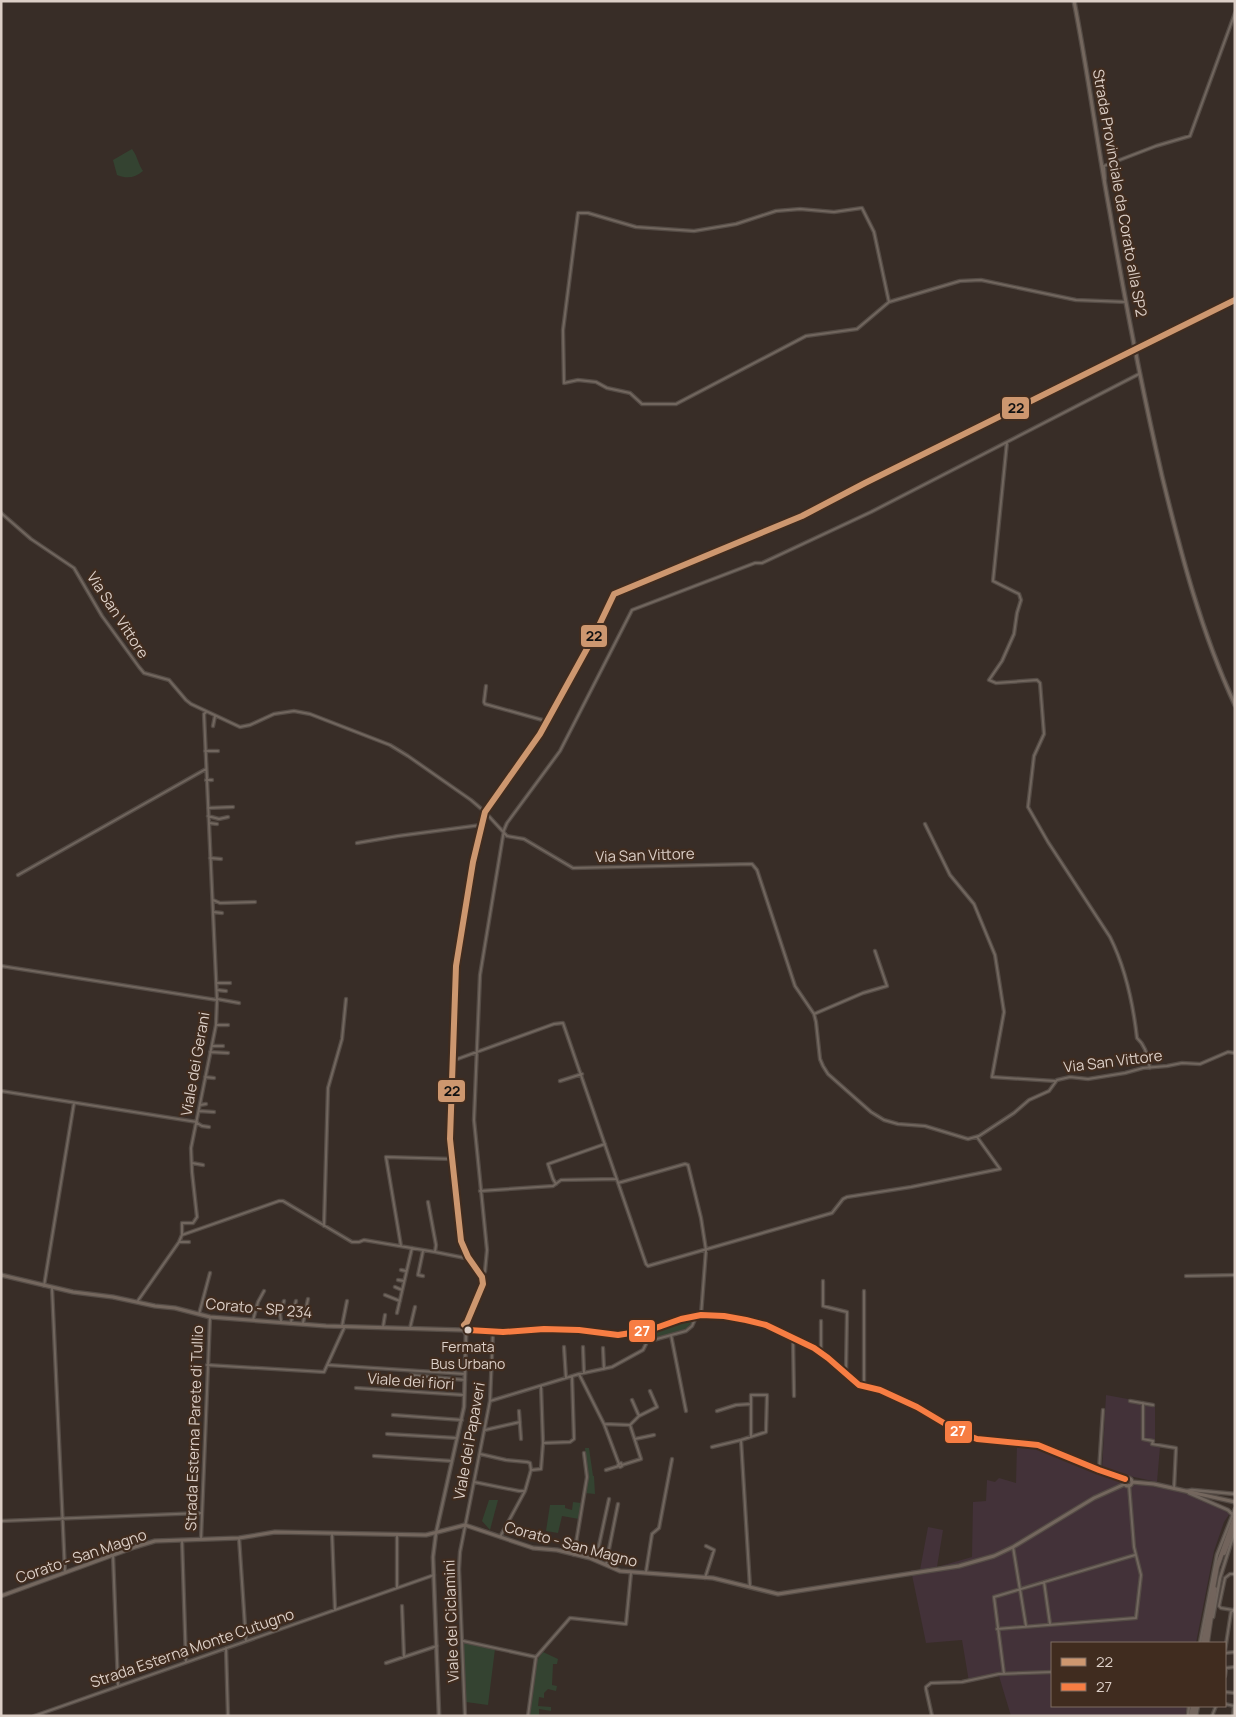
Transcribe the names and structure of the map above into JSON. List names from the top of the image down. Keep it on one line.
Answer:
{"streets":{"main road":["Strada Provinciale da Corato alla SP2","Corato - SP 234","Corato - San Magno"],"street":["Via San Vittore","Viale dei Gerani","Viale dei fiori","Strada Esterna Parete di Tullio","Viale dei Papaveri","Viale dei Ciclamini","Strada Esterna Monte Cutugno"]},"crossings":[["Via San Vittore","Viale dei Gerani"],["Viale dei Gerani","Corato - SP 234"],["Corato - SP 234","Strada Esterna Parete di Tullio"],["Corato - SP 234","Viale dei Papaveri"],["Corato - SP 234","Corato - San Magno"],["Strada Esterna Parete di Tullio","Corato - San Magno"],["Viale dei Papaveri","Corato - San Magno"],["Viale dei Papaveri","Viale dei Ciclamini"],["Corato - San Magno","Viale dei Ciclamini"]],"places":["Fermata Bus Urbano"],"lines":["transit line 22","transit line 27"],"legend":["22","27"]}
